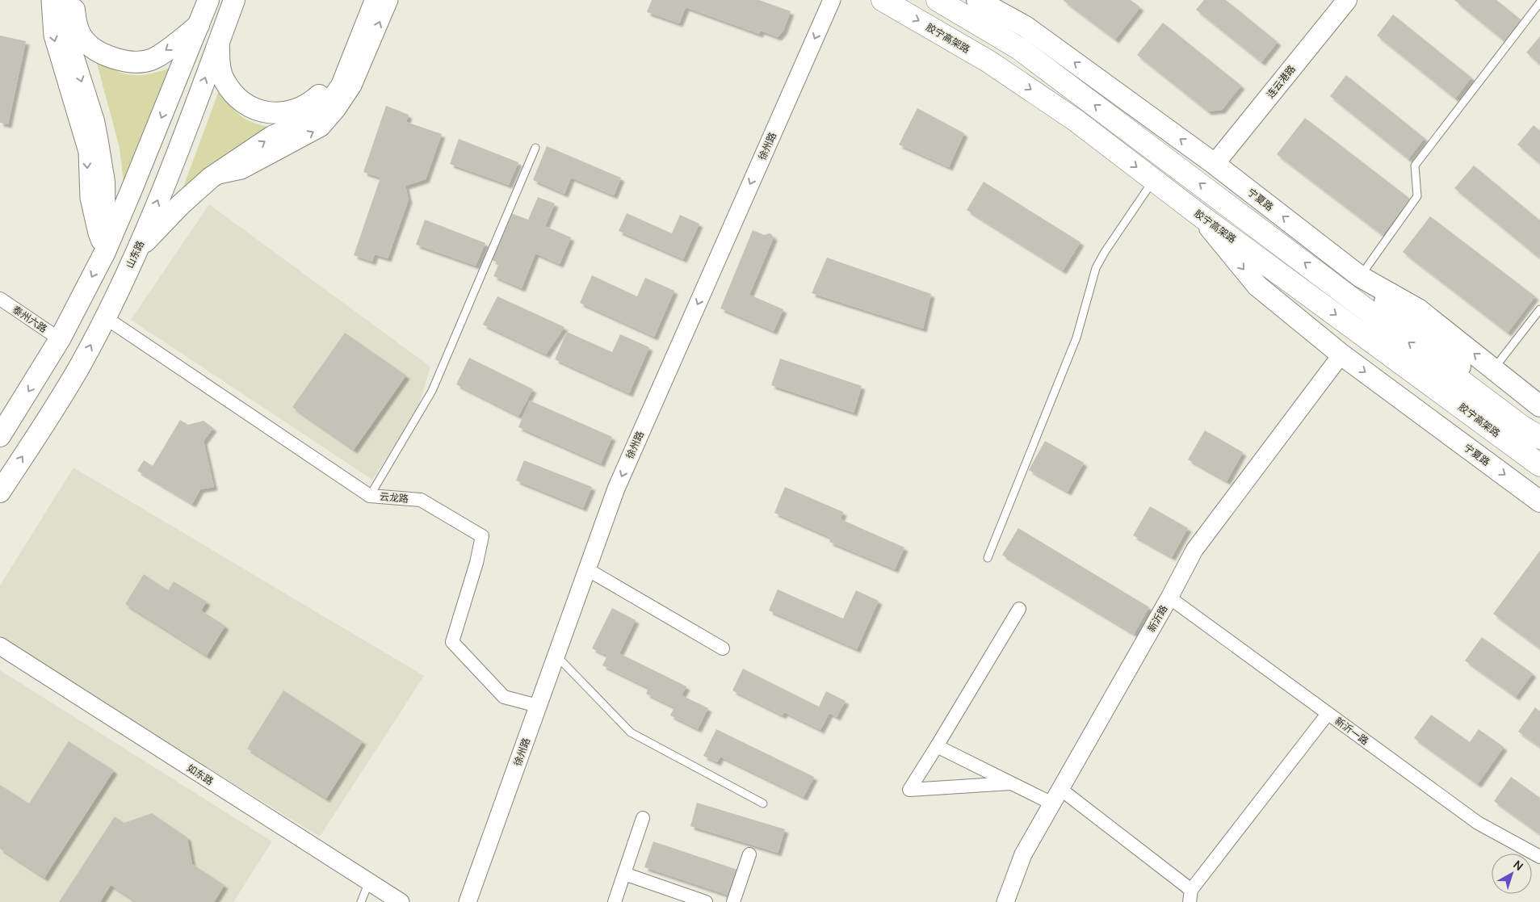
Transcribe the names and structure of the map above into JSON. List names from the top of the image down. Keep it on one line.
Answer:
{"streets":{"highway":["胶宁高架路"],"main road":["连云港路","宁夏路","山东路"],"street":["徐州路","泰州六路","云龙路","新沂路","新沂一路","如东路"]},"crossings":[["胶宁高架路","宁夏路"],["连云港路","宁夏路"],["徐州路","云龙路"],["宁夏路","新沂路"],["山东路","云龙路"],["新沂路","新沂一路"]],"one_way":["徐州路"],"north":"top right"}
